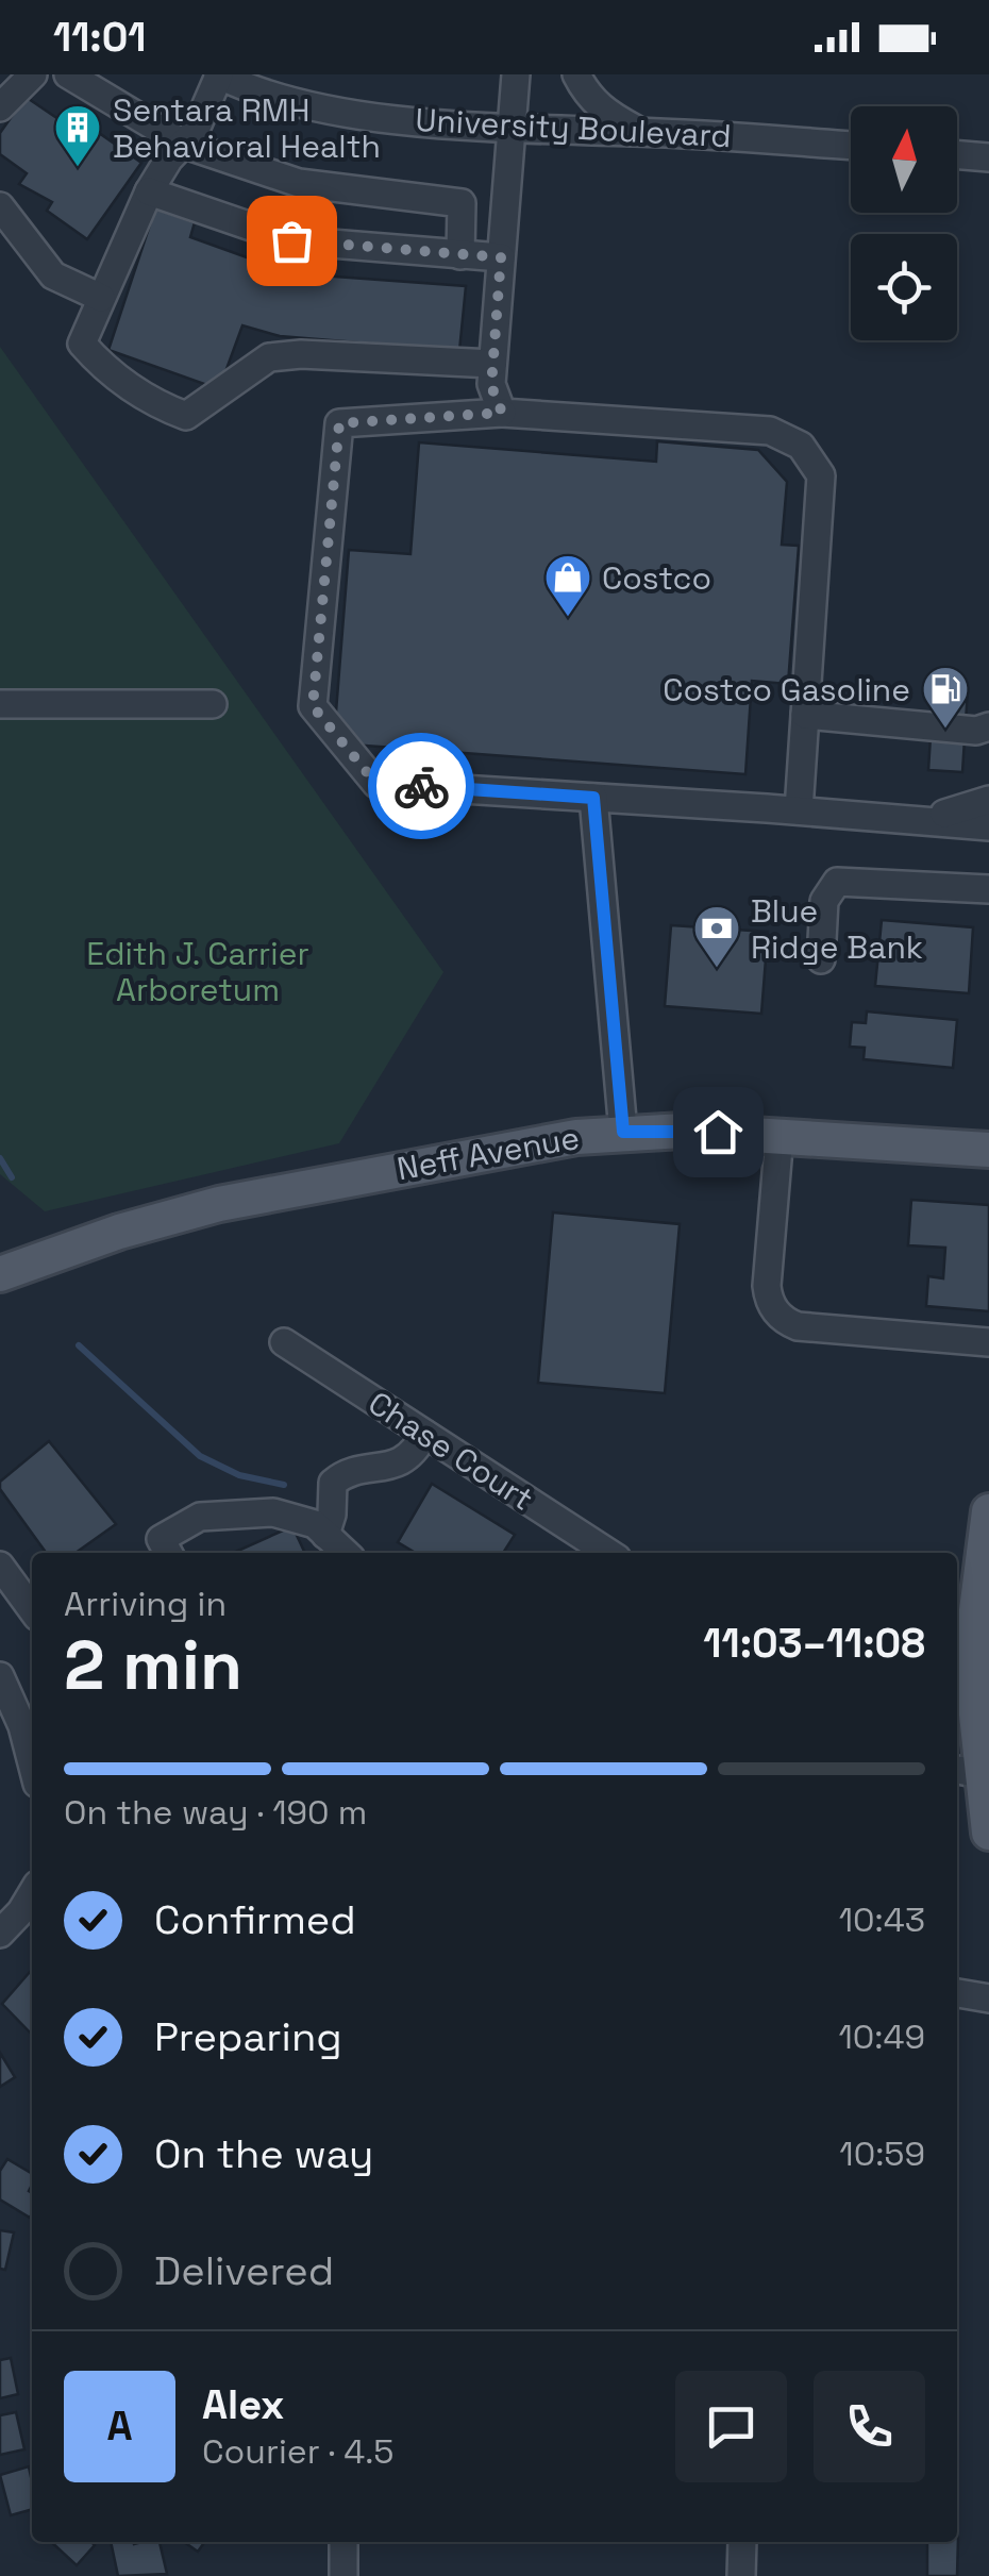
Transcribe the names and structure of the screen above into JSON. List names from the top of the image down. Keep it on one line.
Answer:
{"streets":{"main road":["Neff Avenue"],"street":["University Boulevard","Chase Court"]},"parks":["Edith J. Carrier Arboretum"],"places":{"building":["Sentara RMH Behavioral Health"],"shop":["Costco"],"fuel station":["Costco Gasoline"],"bank":["Blue Ridge Bank"]},"north":"top","page":{"status":"11:01","heading":["2 min","Arriving in","11:03–11:08"],"panel":["Alex","Courier · 4.5"],"bar":"On the way · 190 m","list":[["Confirmed","10:43"],["Preparing","10:49"],["On the way","10:59"],"Delivered"],"round":"A"}}
